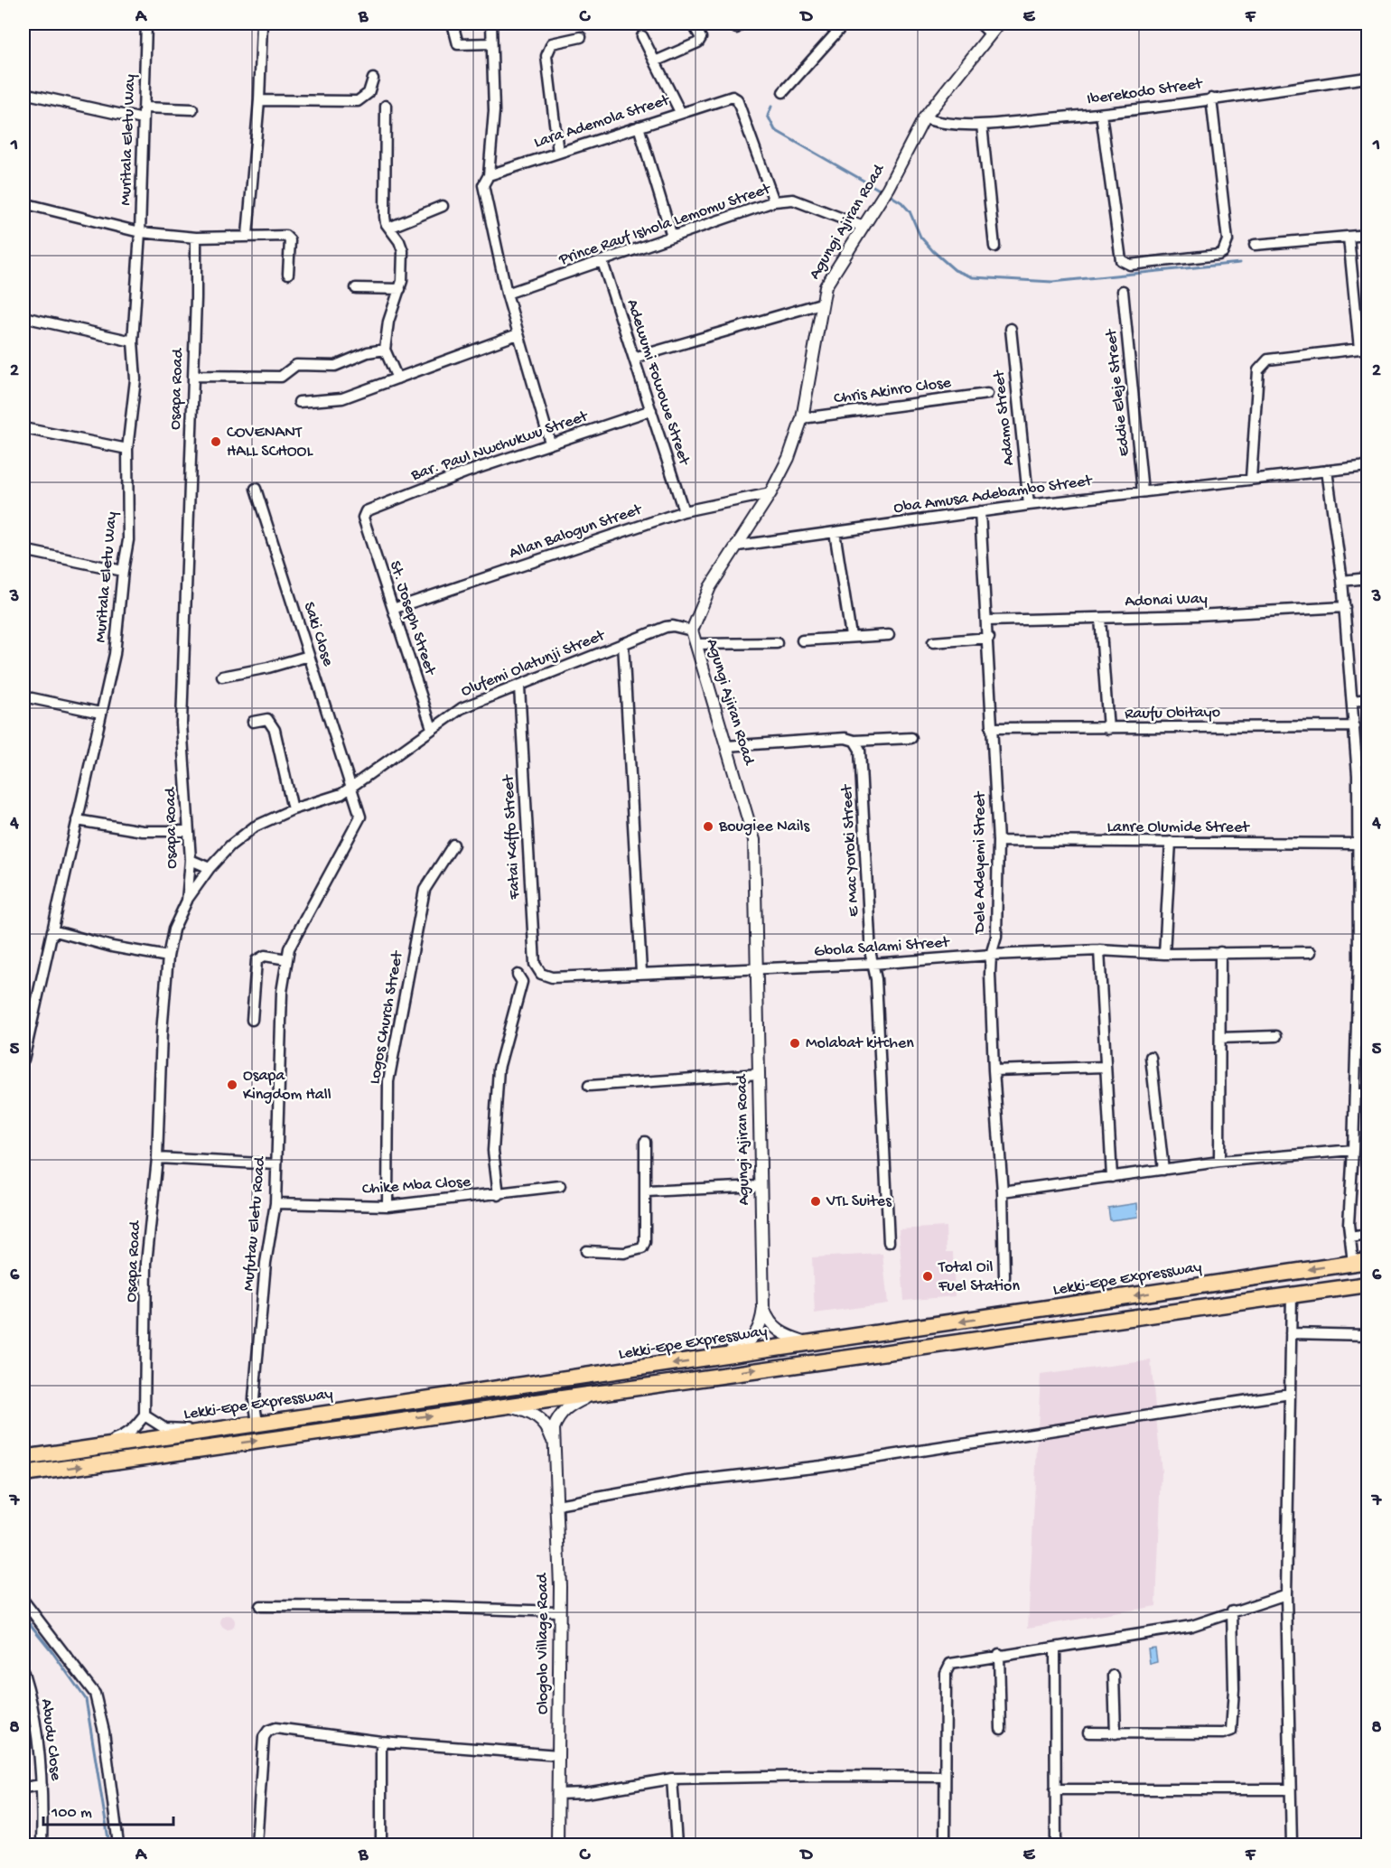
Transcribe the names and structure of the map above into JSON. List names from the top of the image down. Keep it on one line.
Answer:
{"streets":{"highway":["Lekki-Epe Expressway"],"street":["Iberekodo Street","Lara Ademola Street","Muritala Eletu Way","Agungi Ajiran Road","Prince Rauf Ishola Lemomu Street","Adewumi Fowowe Street","Osapa Road","Chris Akinro Close","Eddie Eleje Street","Adamo Street","Bar. Paul Nwchukwu Street","Oba Amusa Adebambo Street","Allan Balogun Street","Adonai Way","St. Joseph Street","Saki Close","Olufemi Olatunji Street","Raufu Obitayo","Lanre Olumide Street","Fatai Kaffo Street","E Mac Yoroki Street","Dele Adeyemi Street","Gbola Salami Street","Logos Church Street","Chike Mba Close","Mufutau Eletu Road","Ologolo Village Road","Abudu Close"]},"crossings":[["Iberekodo Street","Agungi Ajiran Road"],["Lara Ademola Street","Prince Rauf Ishola Lemomu Street"],["Agungi Ajiran Road","Prince Rauf Ishola Lemomu Street"],["Agungi Ajiran Road","Chris Akinro Close"],["Agungi Ajiran Road","Oba Amusa Adebambo Street"],["Agungi Ajiran Road","Allan Balogun Street"],["Agungi Ajiran Road","Olufemi Olatunji Street"],["Agungi Ajiran Road","Gbola Salami Street"],["Prince Rauf Ishola Lemomu Street","Adewumi Fowowe Street"],["Adewumi Fowowe Street","Bar. Paul Nwchukwu Street"],["Adewumi Fowowe Street","Allan Balogun Street"],["Osapa Road","Olufemi Olatunji Street"],["Eddie Eleje Street","Oba Amusa Adebambo Street"],["Adamo Street","Oba Amusa Adebambo Street"],["Bar. Paul Nwchukwu Street","St. Joseph Street"],["Oba Amusa Adebambo Street","Dele Adeyemi Street"],["Allan Balogun Street","St. Joseph Street"],["Adonai Way","Dele Adeyemi Street"],["St. Joseph Street","Olufemi Olatunji Street"],["Saki Close","Olufemi Olatunji Street"],["Saki Close","Mufutau Eletu Road"],["Olufemi Olatunji Street","Fatai Kaffo Street"],["Olufemi Olatunji Street","Mufutau Eletu Road"],["Raufu Obitayo","Dele Adeyemi Street"],["Lanre Olumide Street","Dele Adeyemi Street"],["Fatai Kaffo Street","Gbola Salami Street"],["E Mac Yoroki Street","Gbola Salami Street"],["Dele Adeyemi Street","Gbola Salami Street"],["Logos Church Street","Chike Mba Close"],["Chike Mba Close","Mufutau Eletu Road"],["Mufutau Eletu Road","Lekki-Epe Expressway"]],"places":["COVENANT HALL SCHOOL","Bougiee Nails","Molabat kitchen","Osapa Kingdom Hall","VTL Suites","Total Oil Fuel Station"],"scale_bar":"100 m","grid":{"columns":["A","B","C","D","E","F"],"rows":["1","2","3","4","5","6","7","8"]}}
